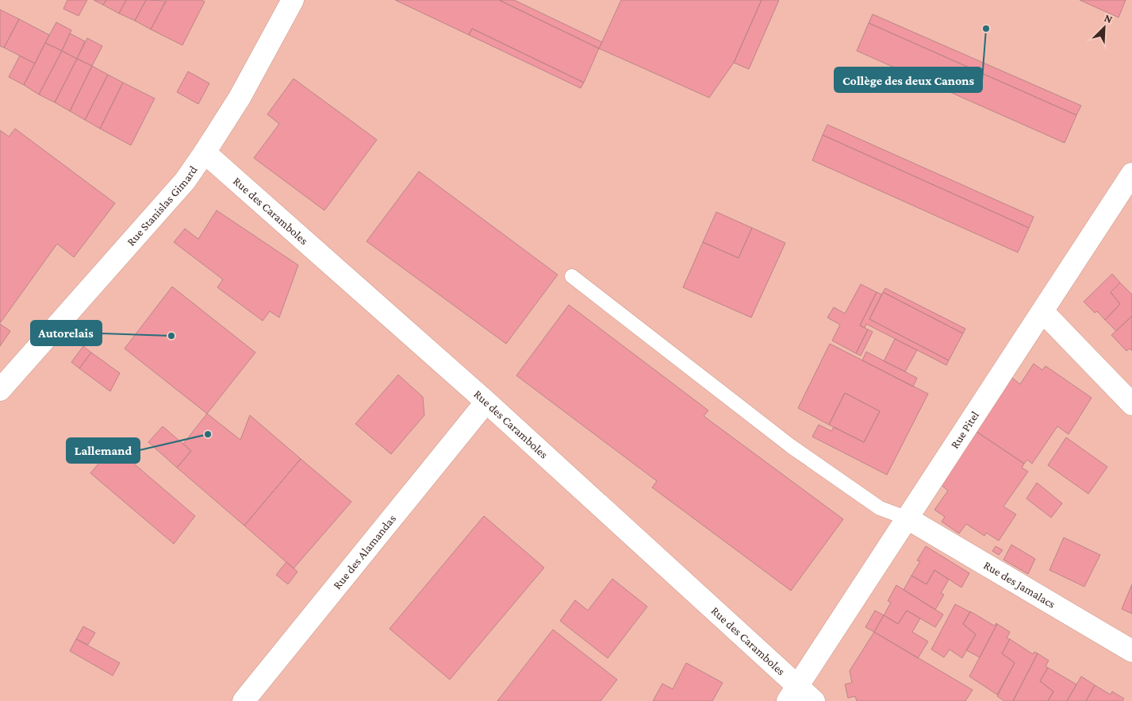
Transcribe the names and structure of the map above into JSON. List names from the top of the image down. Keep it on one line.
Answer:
{"streets":{"street":["Rue Stanislas Gimard","Rue des Caramboles","Rue Pitel","Rue des Alamandas","Rue des Jamalacs"]},"crossings":[["Rue Stanislas Gimard","Rue des Caramboles"],["Rue des Caramboles","Rue Pitel"],["Rue des Caramboles","Rue des Alamandas"],["Rue Pitel","Rue des Jamalacs"]],"places":["Collège des deux Canons","Autorelais","Lallemand"],"north":"top right"}
